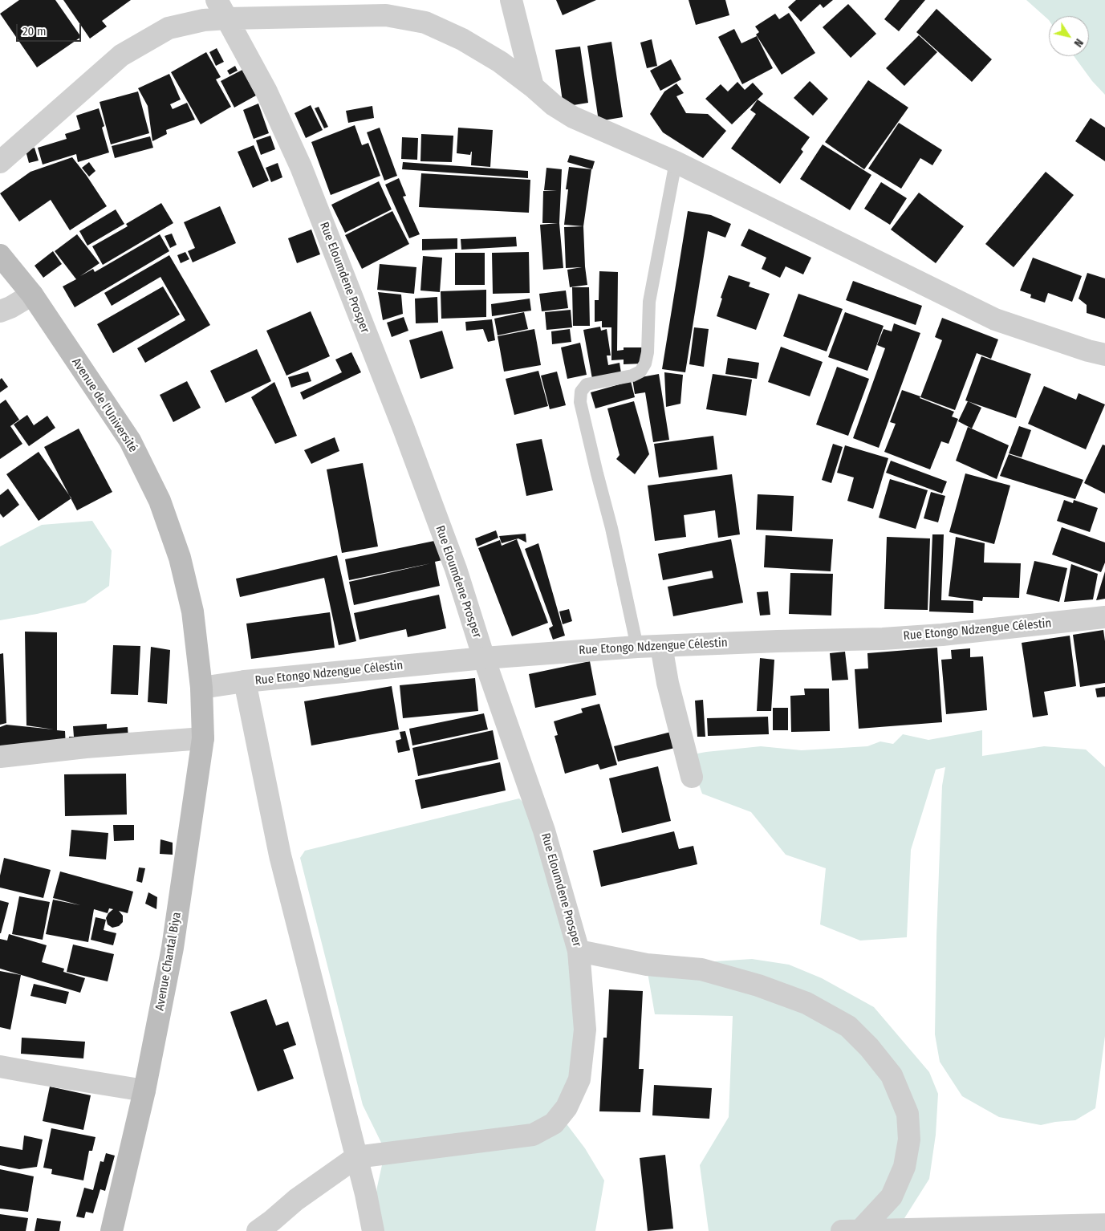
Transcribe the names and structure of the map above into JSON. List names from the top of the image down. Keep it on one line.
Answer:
{"streets":{"main road":["Avenue de l'Université","Avenue Chantal Biya"],"street":["Rue Eloumdene Prosper","Rue Etongo Ndzengue Célestin"]},"crossings":[["Rue Eloumdene Prosper","Rue Etongo Ndzengue Célestin"],["Avenue de l'Université","Rue Etongo Ndzengue Célestin"],["Avenue de l'Université","Avenue Chantal Biya"],["Rue Etongo Ndzengue Célestin","Avenue Chantal Biya"]],"scale_bar":"20 m","north":"bottom right"}
